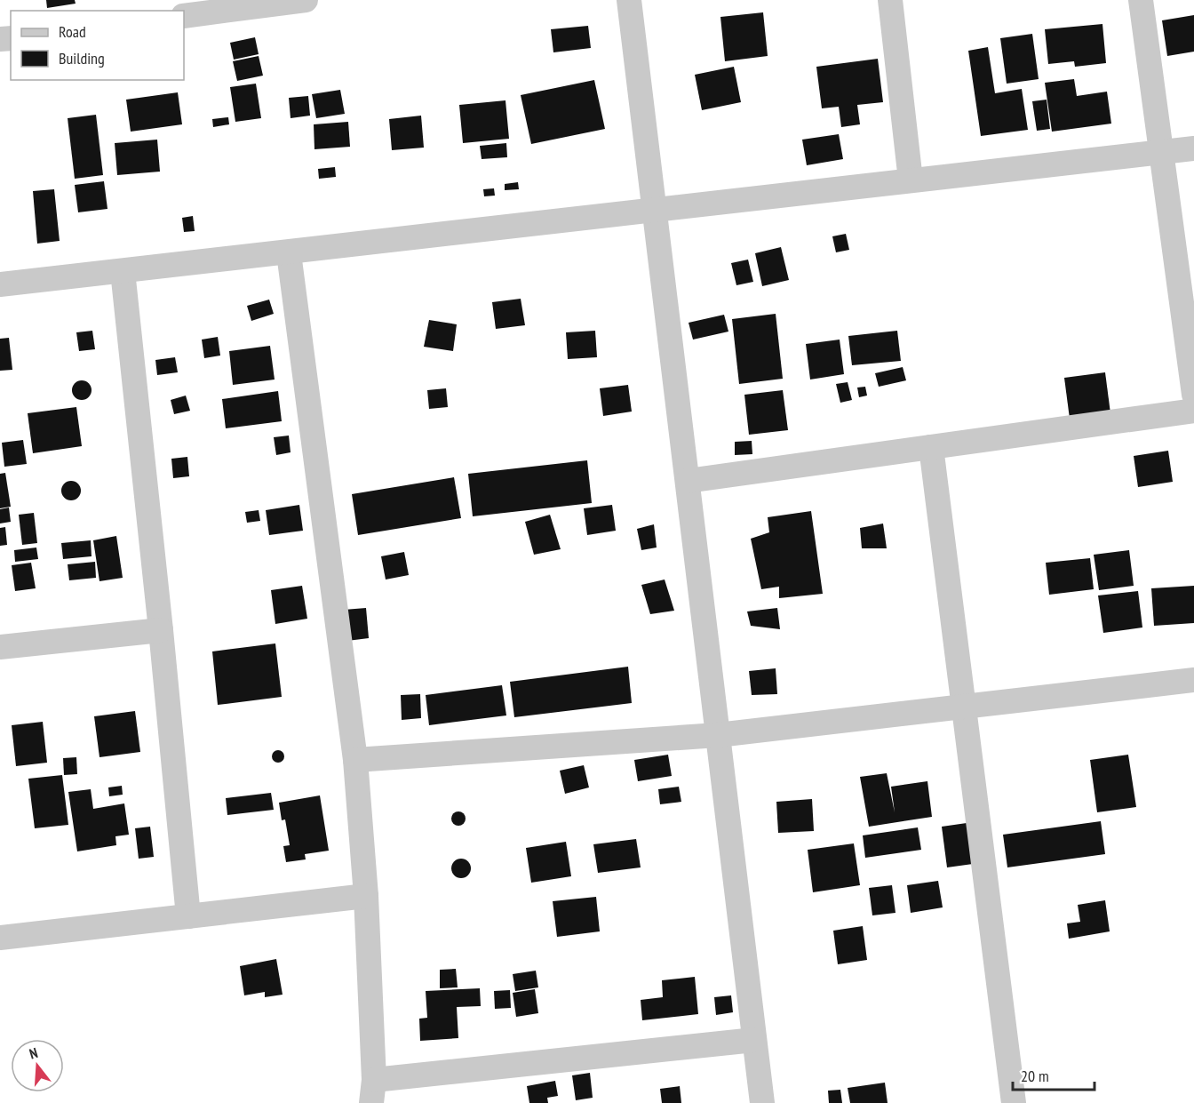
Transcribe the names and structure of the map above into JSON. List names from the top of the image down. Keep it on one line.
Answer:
{"legend":["Road","Building"],"scale_bar":"20 m","north":"top"}
